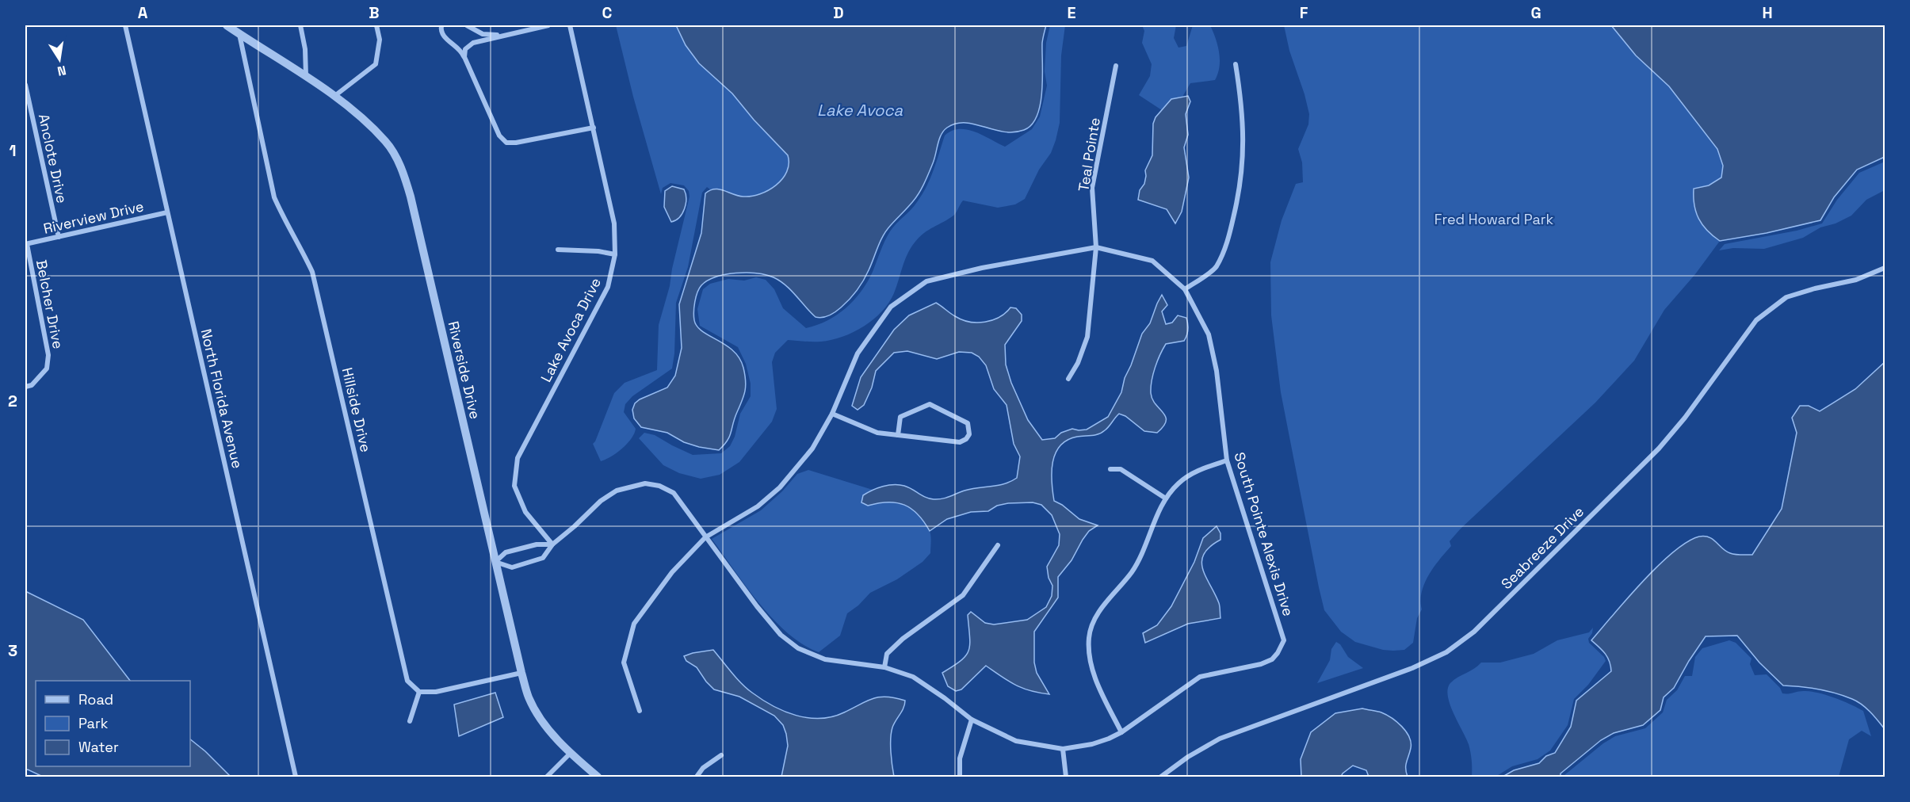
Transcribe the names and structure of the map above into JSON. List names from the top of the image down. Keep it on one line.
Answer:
{"streets":{"street":["Teal Pointe","Anclote Drive","Riverview Drive","Belcher Drive","Lake Avoca Drive","Riverside Drive","North Florida Avenue","Hillside Drive","South Pointe Alexis Drive","Seabreeze Drive"]},"crossings":[["Teal Pointe","South Pointe Alexis Drive"],["Anclote Drive","Riverview Drive"],["Riverview Drive","Belcher Drive"],["Riverview Drive","North Florida Avenue"],["Lake Avoca Drive","South Pointe Alexis Drive"],["Riverside Drive","Hillside Drive"],["Riverside Drive","South Pointe Alexis Drive"]],"water":["Lake Avoca"],"parks":["Fred Howard Park"],"legend":["Road","Park","Water"],"north":"bottom","grid":{"columns":["A","B","C","D","E","F","G","H"],"rows":["1","2","3"]}}
